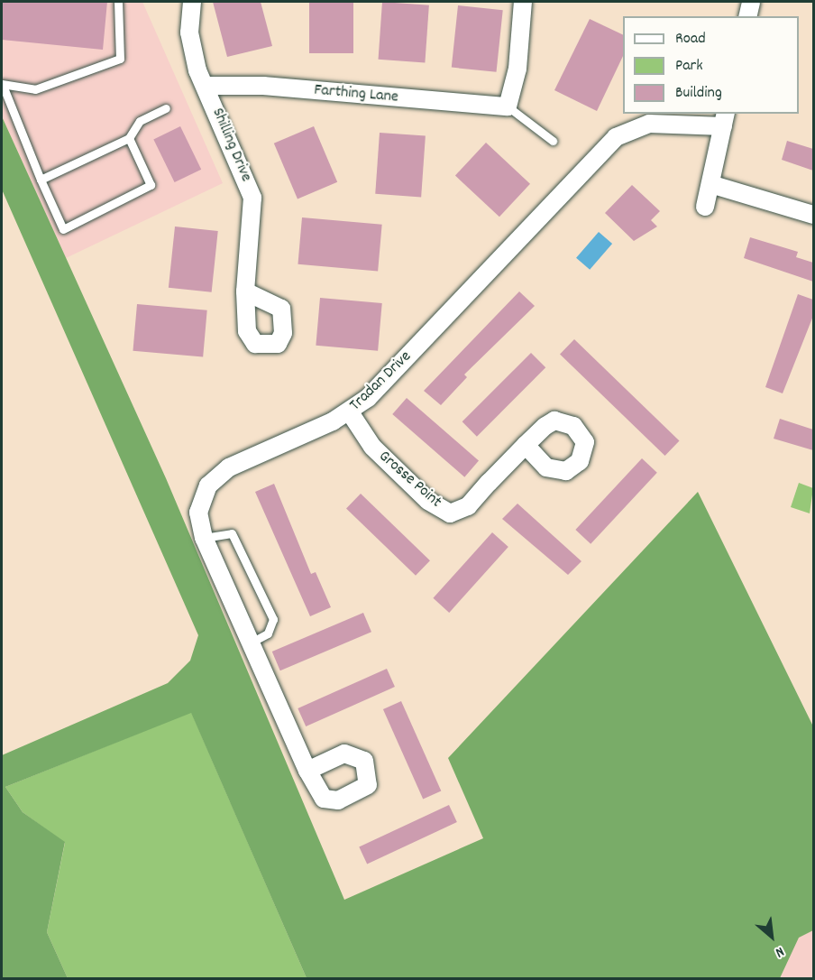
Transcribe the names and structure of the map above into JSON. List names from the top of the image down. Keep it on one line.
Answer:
{"streets":{"street":["Farthing Lane","Shilling Drive","Tradan Drive","Grosse Point"]},"crossings":[["Farthing Lane","Shilling Drive"],["Tradan Drive","Grosse Point"]],"legend":["Road","Park","Building"],"north":"bottom right"}
